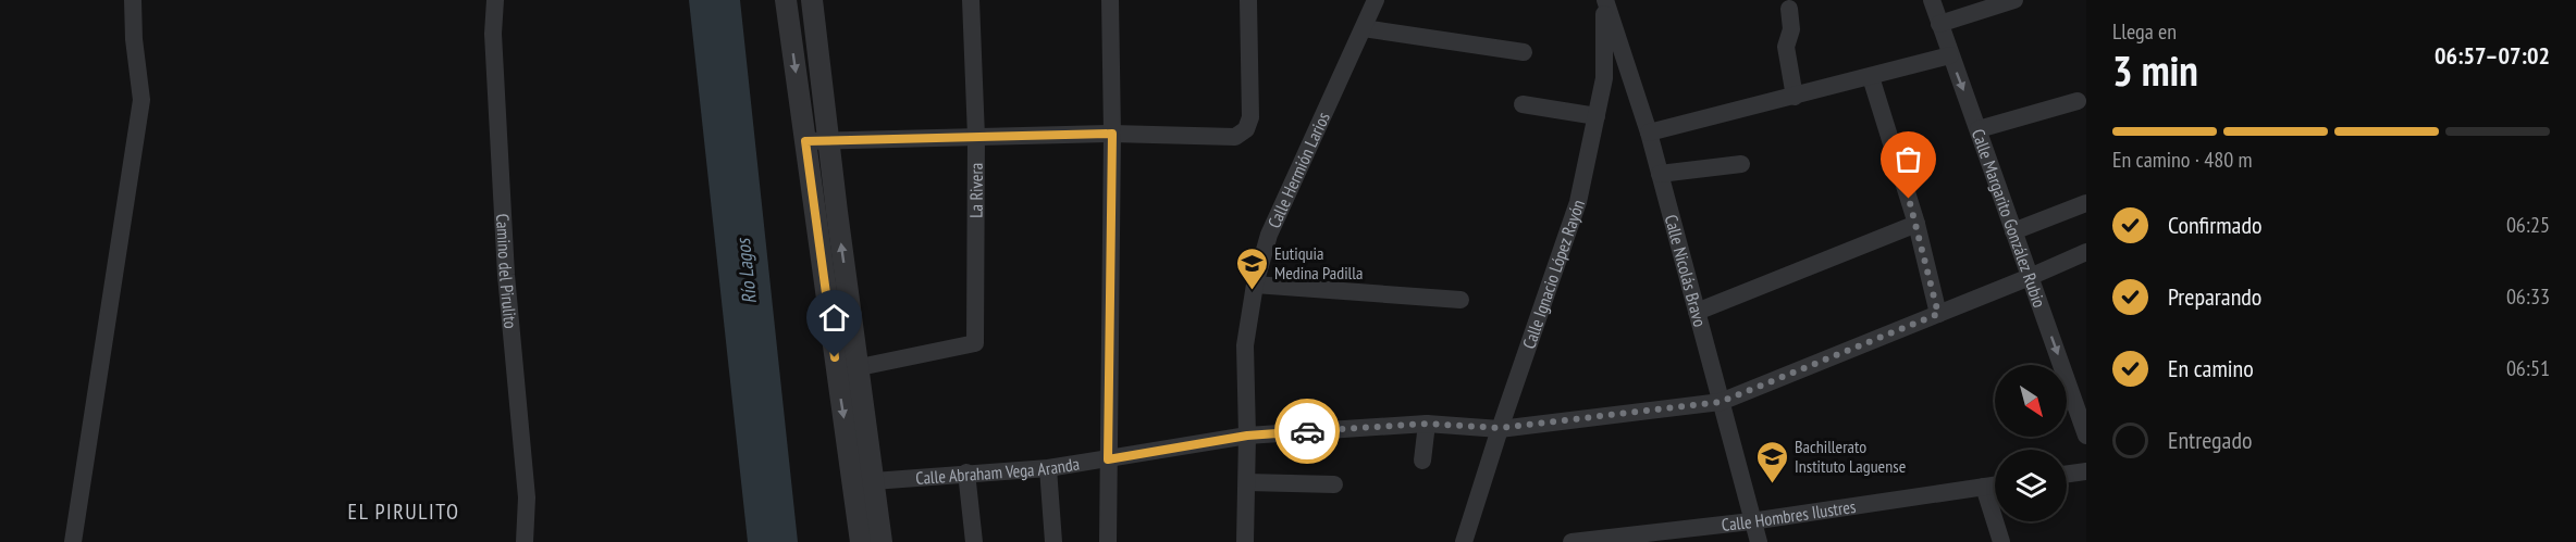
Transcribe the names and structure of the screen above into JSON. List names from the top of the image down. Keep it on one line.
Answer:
{"streets":{"street":["Calle Hermión Larios","La Rivera","Calle Margarito González Rubio","Calle Nicolás Bravo","Camino del Pirulito","Calle Ignacio López Rayón","Calle Abraham Vega Aranda","Calle Hombres Ilustres"]},"crossings":[["Calle Hermión Larios","Calle Abraham Vega Aranda"],["Calle Margarito González Rubio","Calle Abraham Vega Aranda"],["Calle Nicolás Bravo","Calle Ignacio López Rayón"],["Calle Nicolás Bravo","Calle Abraham Vega Aranda"],["Calle Nicolás Bravo","Calle Hombres Ilustres"],["Calle Ignacio López Rayón","Calle Abraham Vega Aranda"]],"districts":["EL PIRULITO"],"water":["Río Lagos"],"places":{"school or university":["Eutiquia Medina Padilla","Bachillerato Instituto Laguense"]},"north":"bottom right","page":{"heading":["3 min","Llega en","06:57–07:02"],"bar":"En camino · 480 m","list":[["Confirmado","06:25"],["Preparando","06:33"],["En camino","06:51"],"Entregado"]}}
